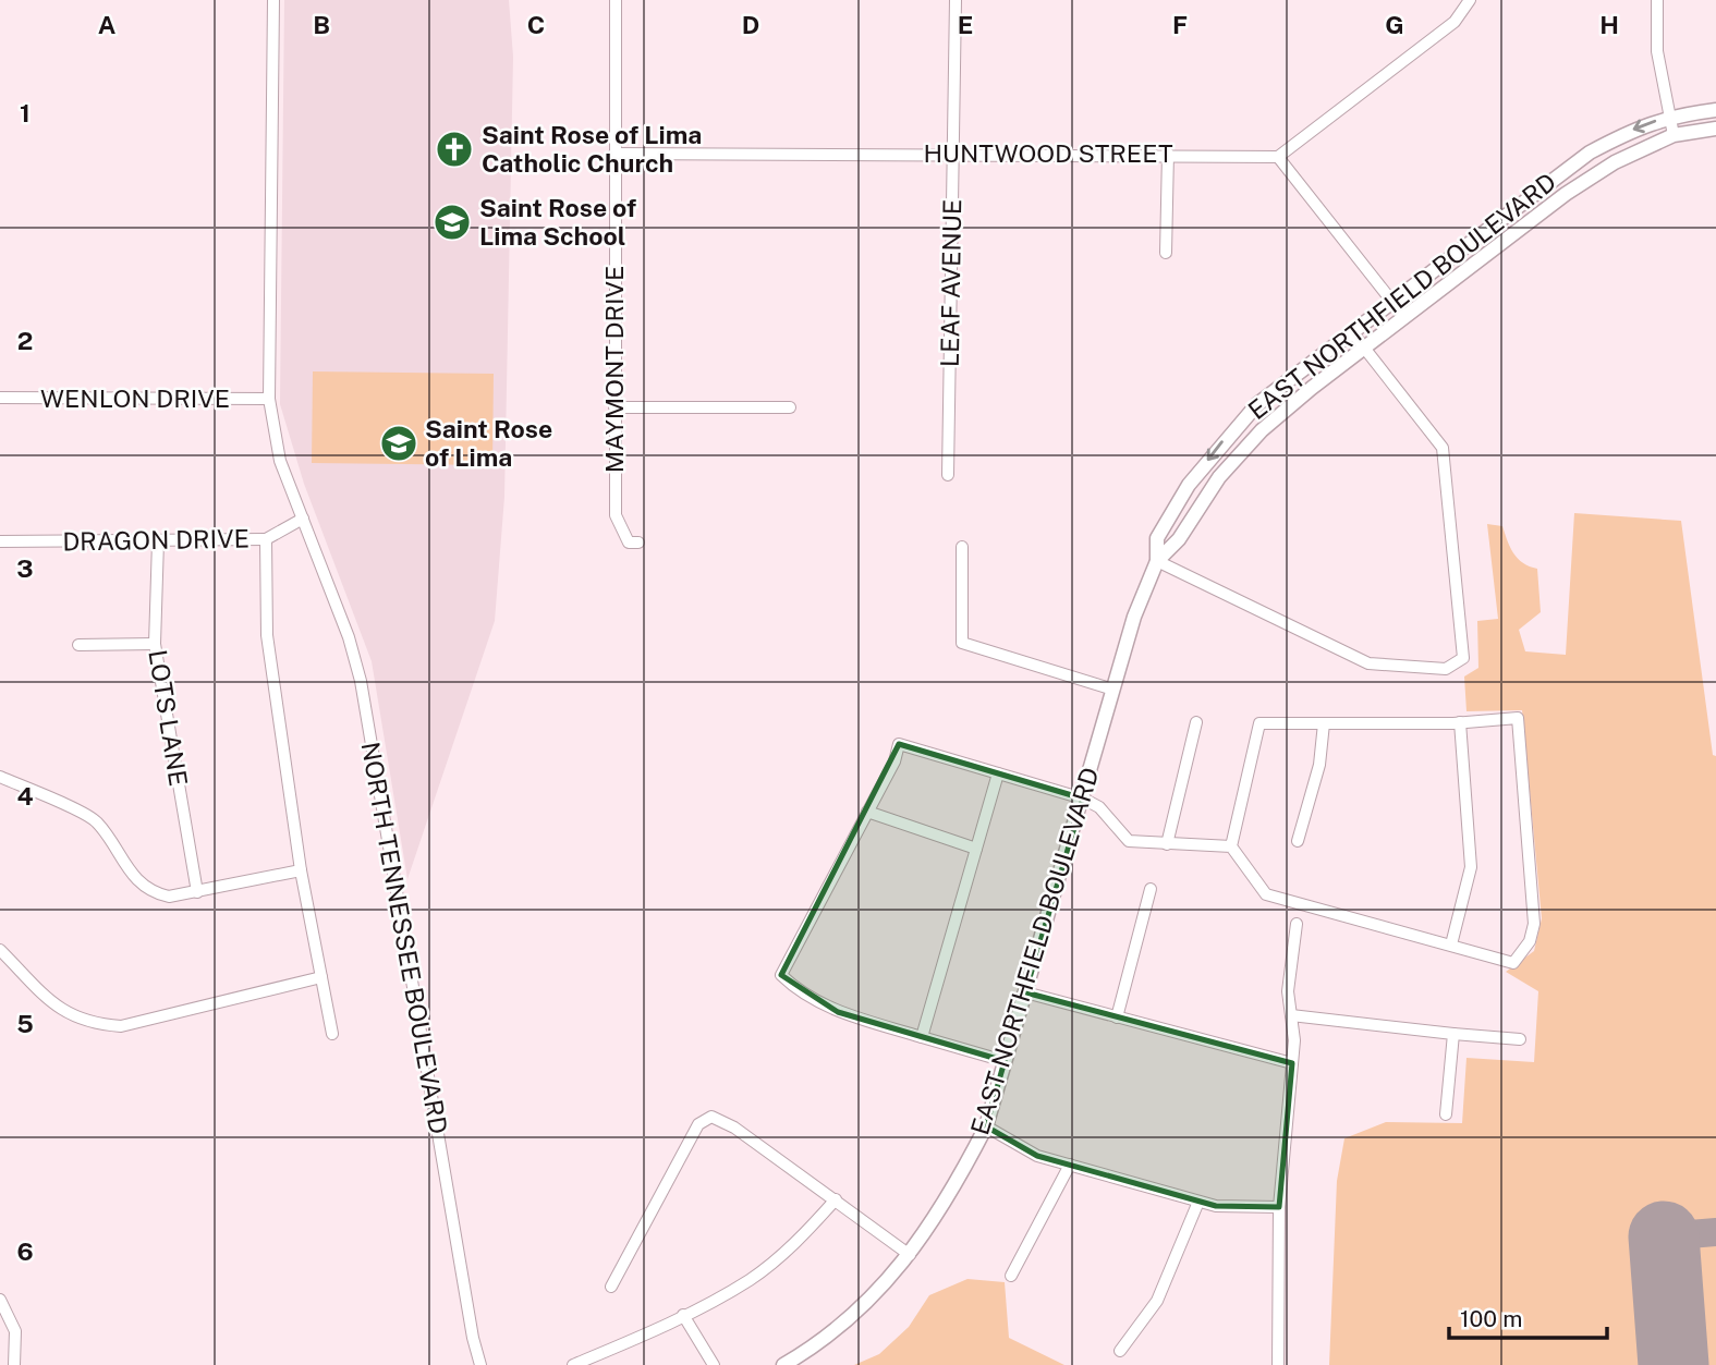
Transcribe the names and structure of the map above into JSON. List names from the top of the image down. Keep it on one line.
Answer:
{"streets":{"main road":["EAST NORTHFIELD BOULEVARD"],"street":["HUNTWOOD STREET","LEAF AVENUE","MAYMONT DRIVE","WENLON DRIVE","DRAGON DRIVE","LOTS LANE","NORTH TENNESSEE BOULEVARD"]},"crossings":[["HUNTWOOD STREET","LEAF AVENUE"],["HUNTWOOD STREET","MAYMONT DRIVE"],["WENLON DRIVE","NORTH TENNESSEE BOULEVARD"],["DRAGON DRIVE","LOTS LANE"]],"places":{"church":["Saint Rose of Lima Catholic Church"],"school or university":["Saint Rose of Lima School","Saint Rose of Lima"]},"scale_bar":"100 m","grid":{"columns":["A","B","C","D","E","F","G","H"],"rows":["1","2","3","4","5","6"]}}
